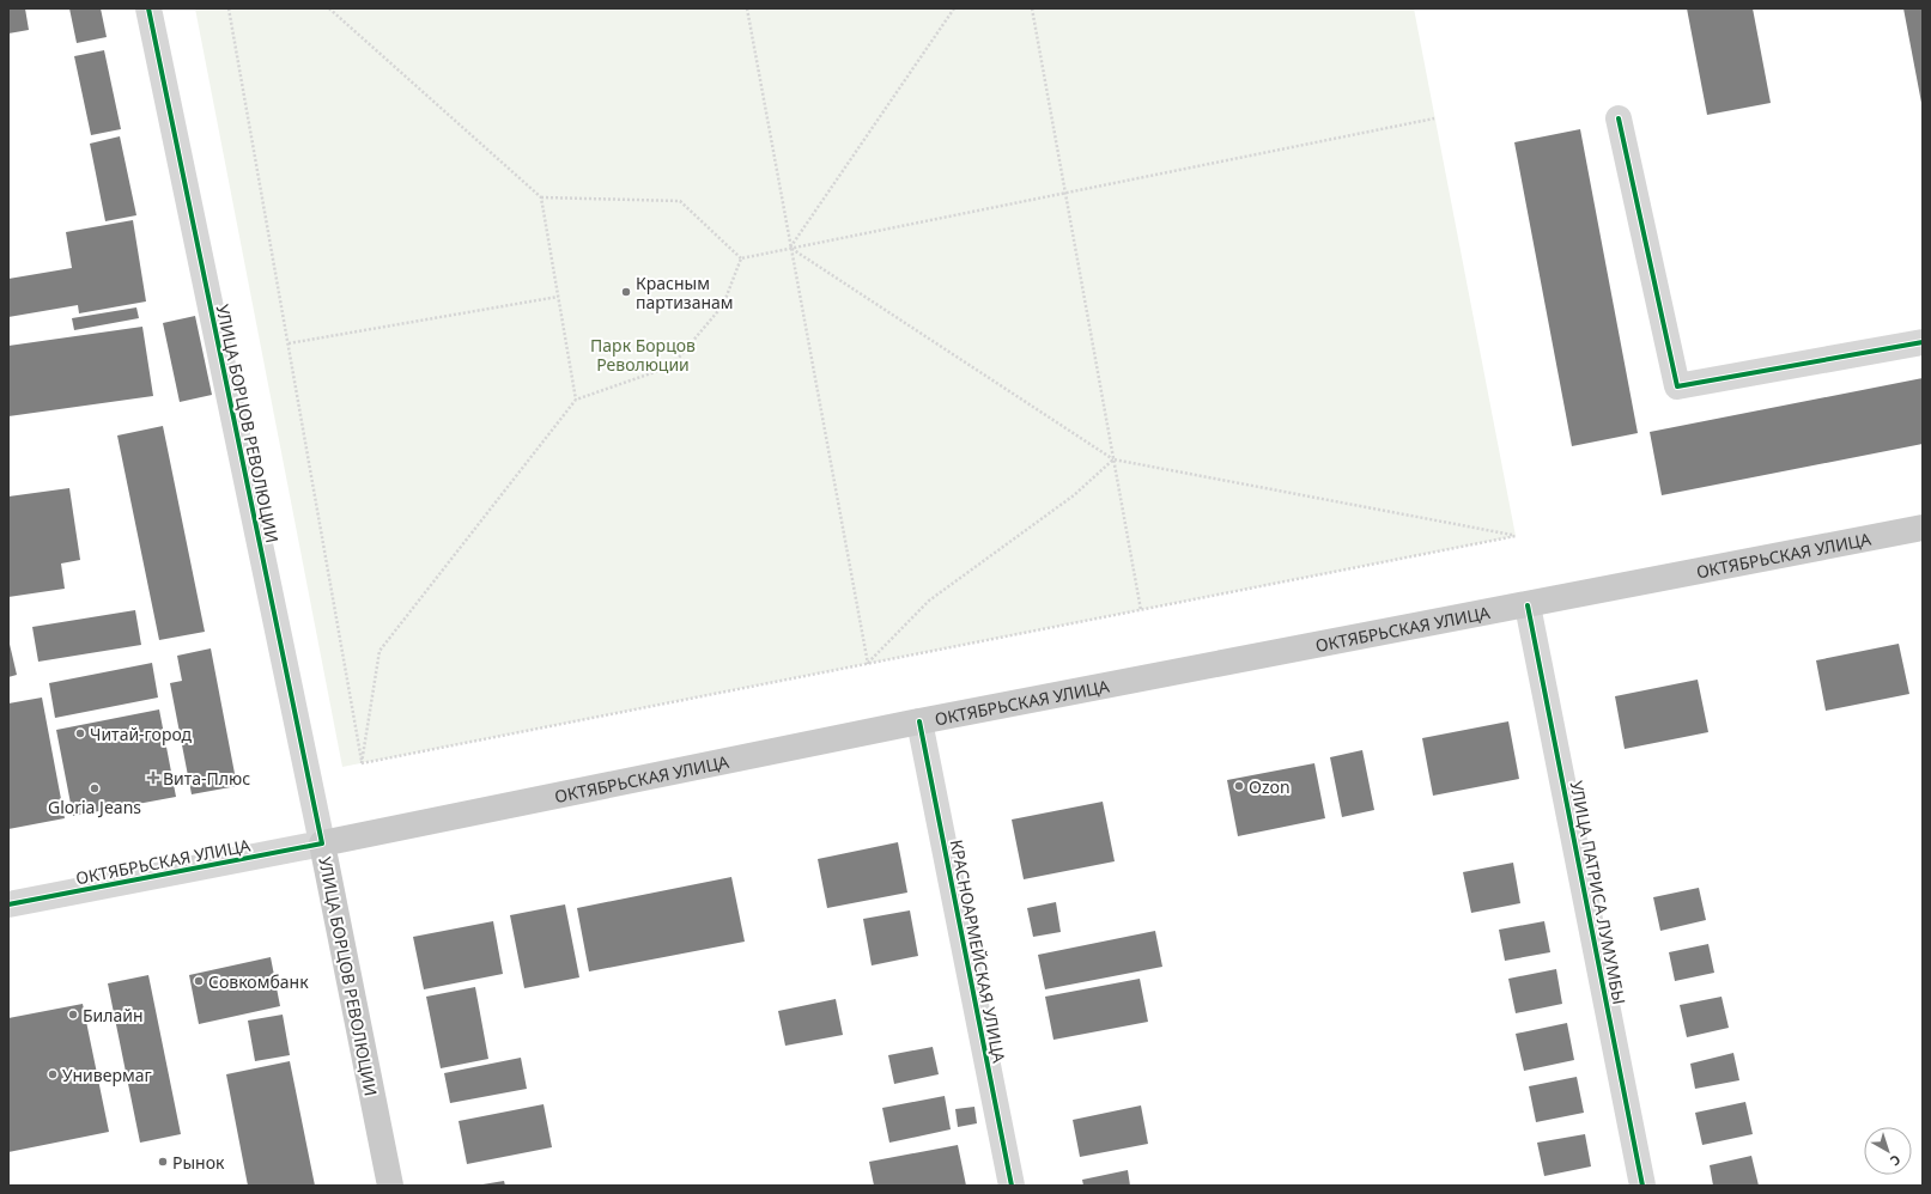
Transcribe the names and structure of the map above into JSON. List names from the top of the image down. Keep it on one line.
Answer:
{"streets":{"main road":["УЛИЦА БОРЦОВ РЕВОЛЮЦИИ","ОКТЯБРЬСКАЯ УЛИЦА"],"street":["УЛИЦА ПАТРИСА ЛУМУМБЫ","КРАСНОАРМЕЙСКАЯ УЛИЦА"]},"crossings":[["УЛИЦА БОРЦОВ РЕВОЛЮЦИИ","ОКТЯБРЬСКАЯ УЛИЦА"],["ОКТЯБРЬСКАЯ УЛИЦА","УЛИЦА ПАТРИСА ЛУМУМБЫ"],["ОКТЯБРЬСКАЯ УЛИЦА","КРАСНОАРМЕЙСКАЯ УЛИЦА"]],"parks":["Парк Борцов Революции"],"places":{"other":["Красным партизанам","Читай-город","Ozon","Gloria Jeans","Совкомбанк","Билайн","Универмаг","Рынок"],"health":["Вита-Плюс"]},"north":"bottom right"}
